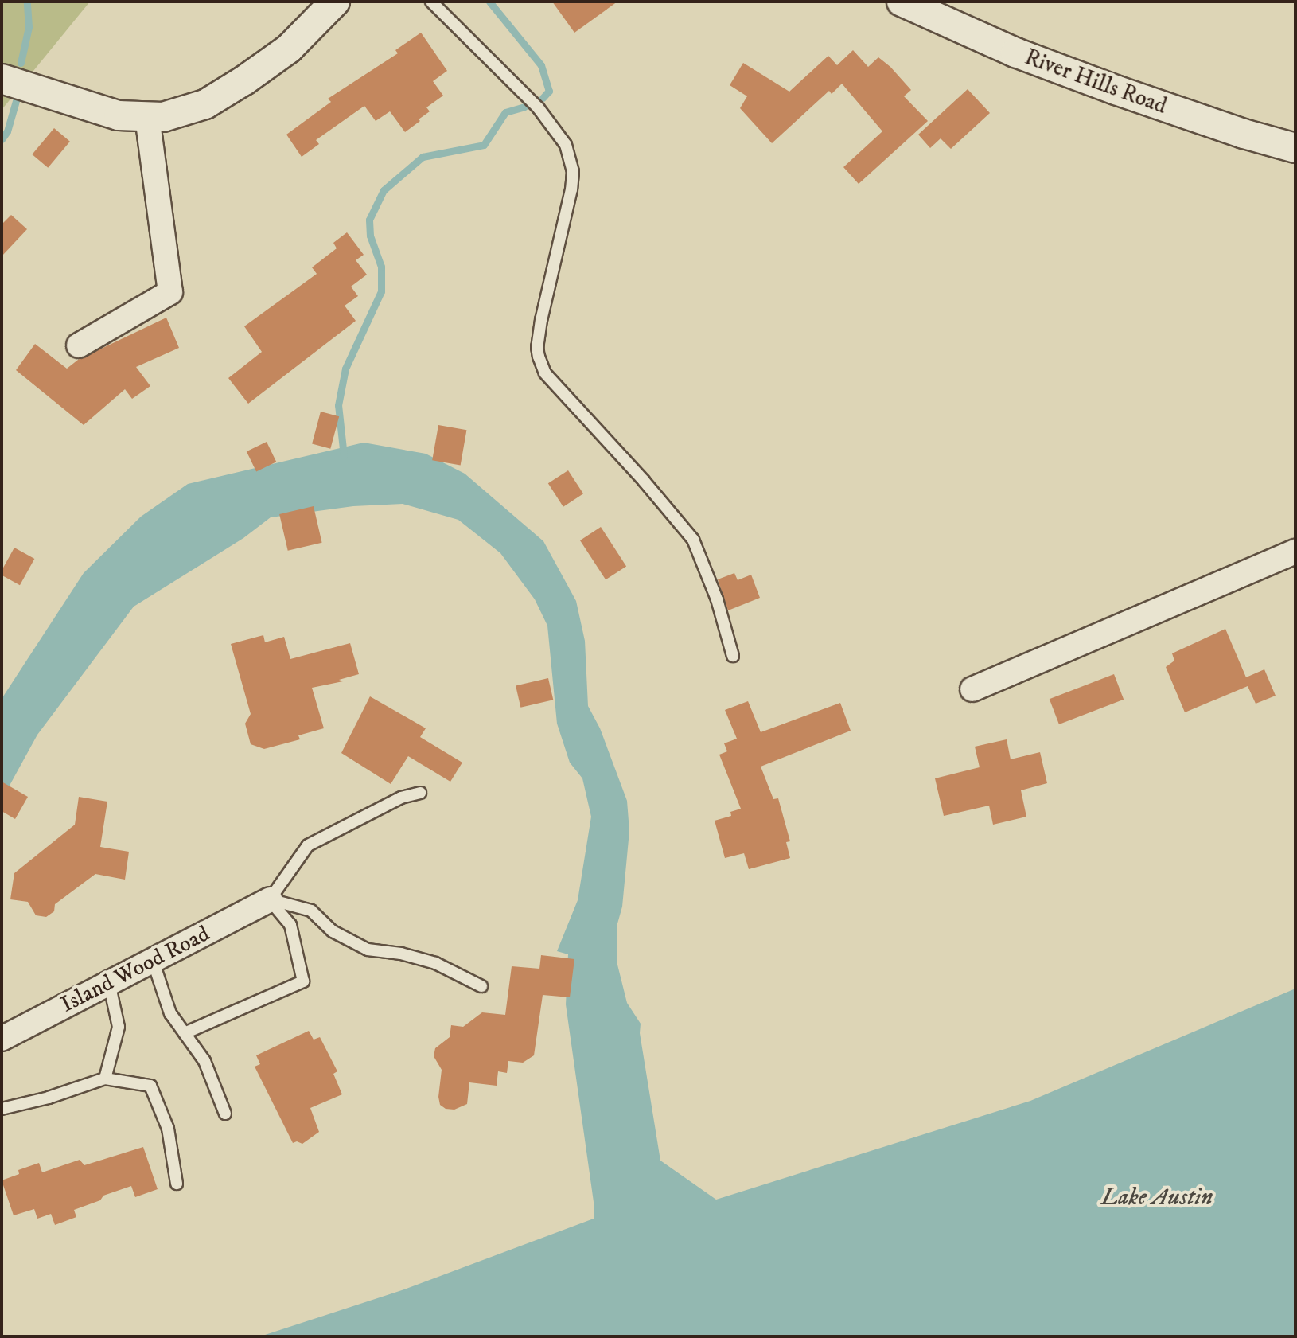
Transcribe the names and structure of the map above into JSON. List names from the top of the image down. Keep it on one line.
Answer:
{"streets":{"street":["River Hills Road","Island Wood Road"]},"water":["Lake Austin"]}
